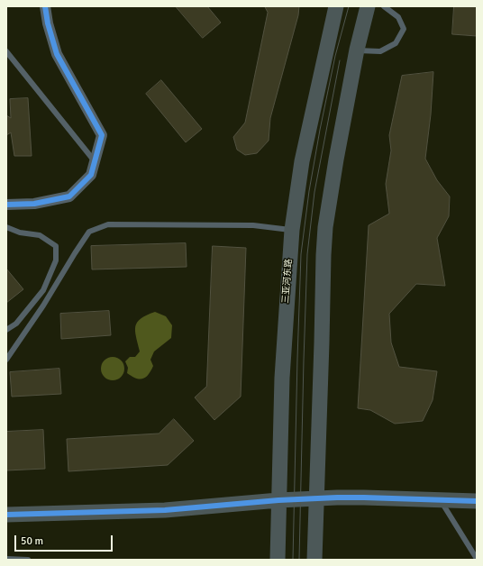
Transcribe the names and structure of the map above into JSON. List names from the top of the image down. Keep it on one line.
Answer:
{"streets":{"main road":["三亚河东路"]},"scale_bar":"50 m"}
